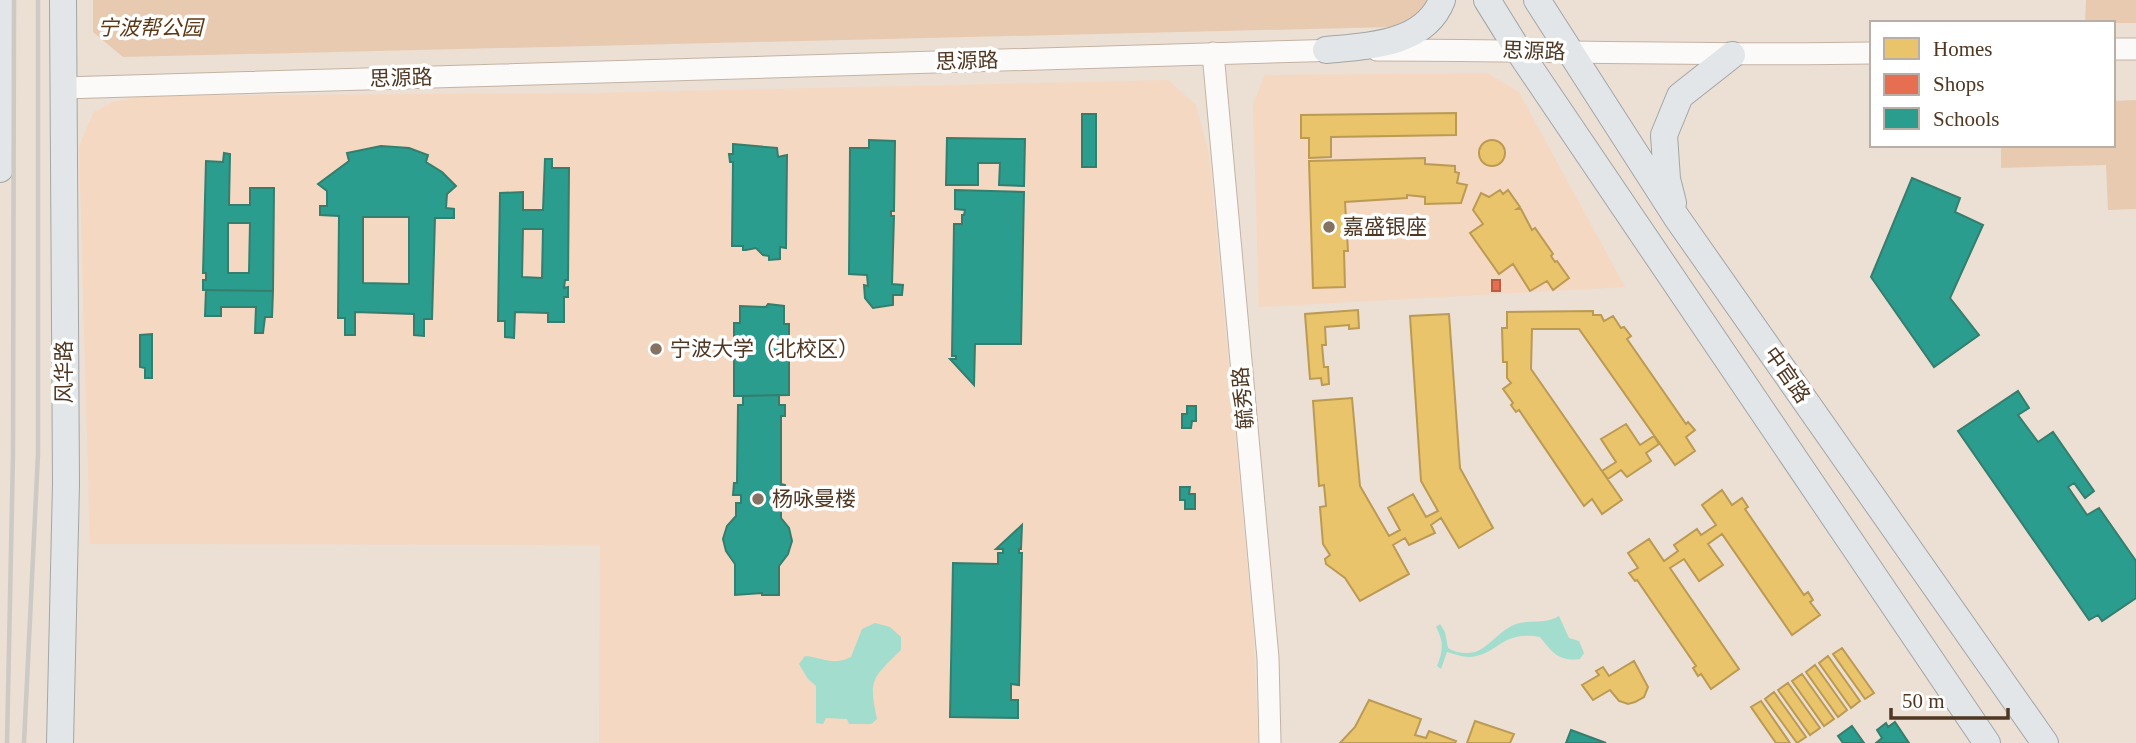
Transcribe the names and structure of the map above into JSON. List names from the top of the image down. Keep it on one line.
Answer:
{"streets":{"main road":["风华路","中官路"],"street":["思源路","毓秀路"]},"crossings":[["思源路","风华路"],["思源路","中官路"],["思源路","毓秀路"]],"parks":["宁波帮公园"],"places":["嘉盛银座","宁波大学（北校区）","杨咏曼楼"],"legend":["Homes","Shops","Schools"],"scale_bar":"50 m"}
